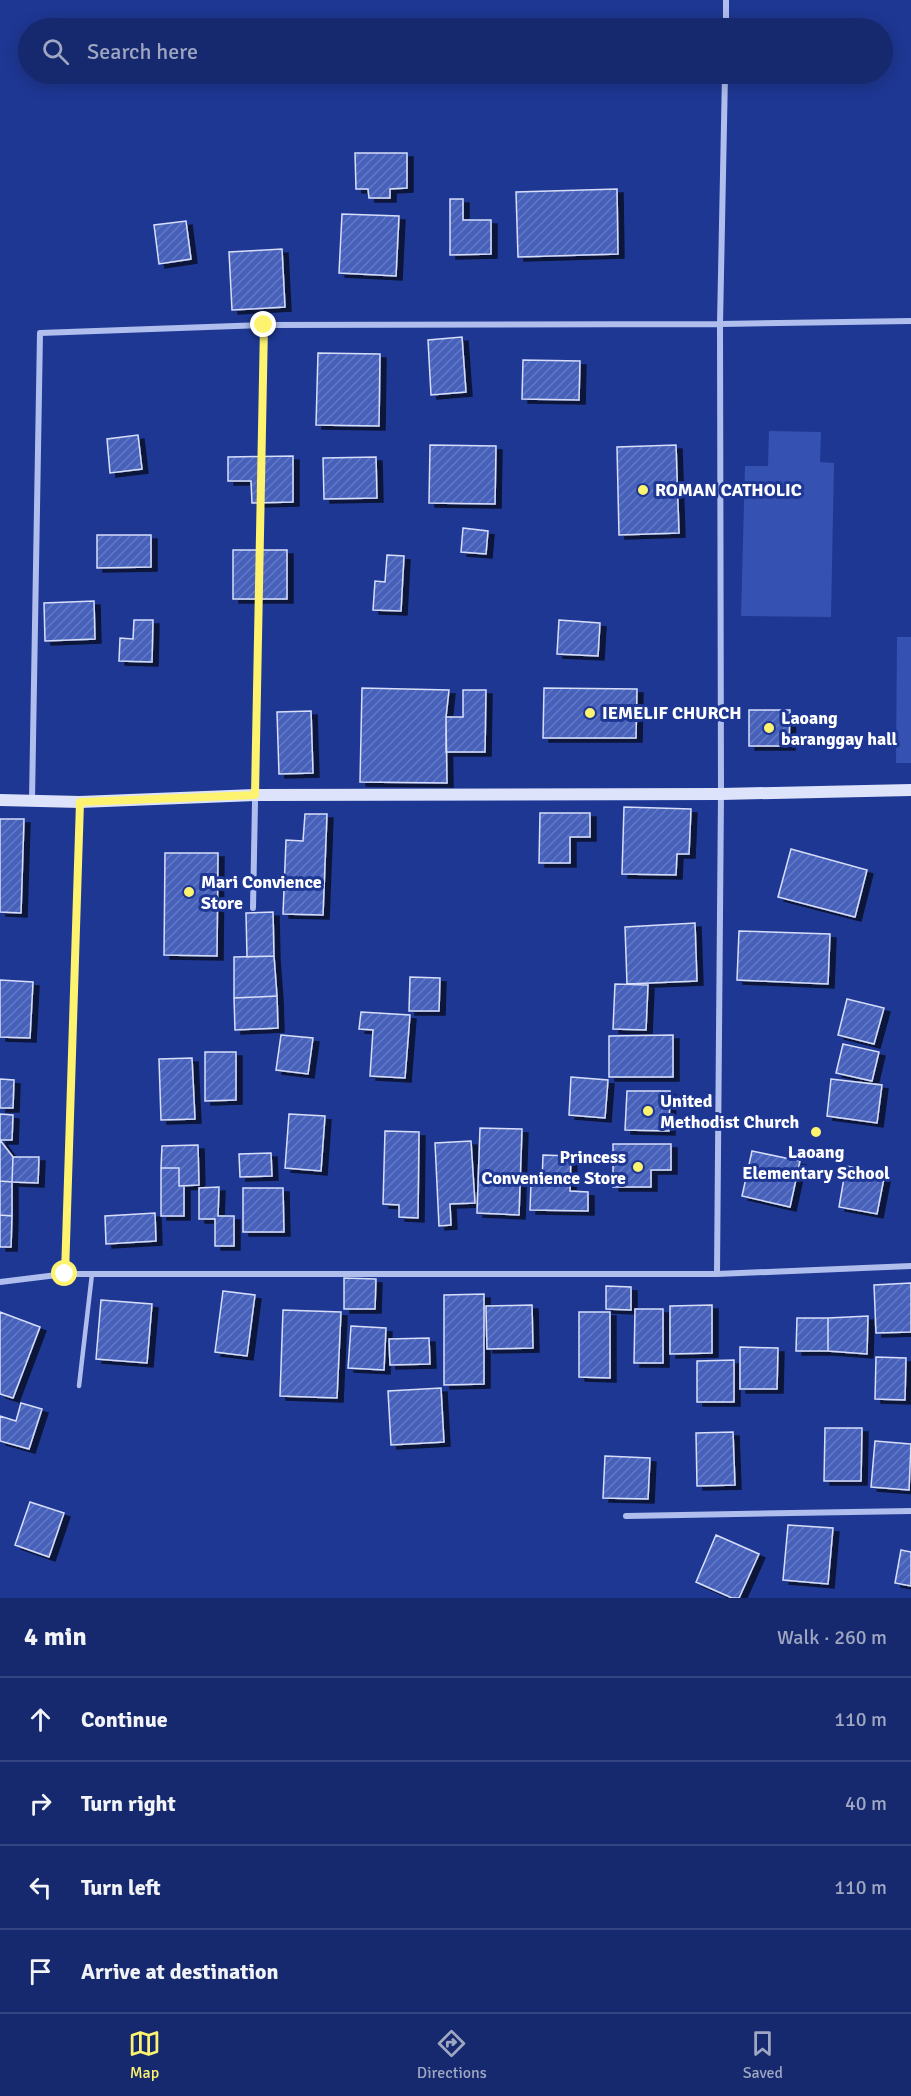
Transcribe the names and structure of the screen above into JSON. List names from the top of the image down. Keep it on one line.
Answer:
{"places":["ROMAN CATHOLIC","IEMELIF CHURCH","Laoang baranggay hall","Mari Convience Store","United Methodist Church","Laoang Elementary School","Princess Convenience Store"],"page":{"search":"Search here","heading":["4 min","Walk · 260 m"],"list":[["Continue","110 m"],["Turn right","40 m"],["Turn left","110 m"],"Arrive at destination"],"nav":["Map","Directions","Saved"]}}
